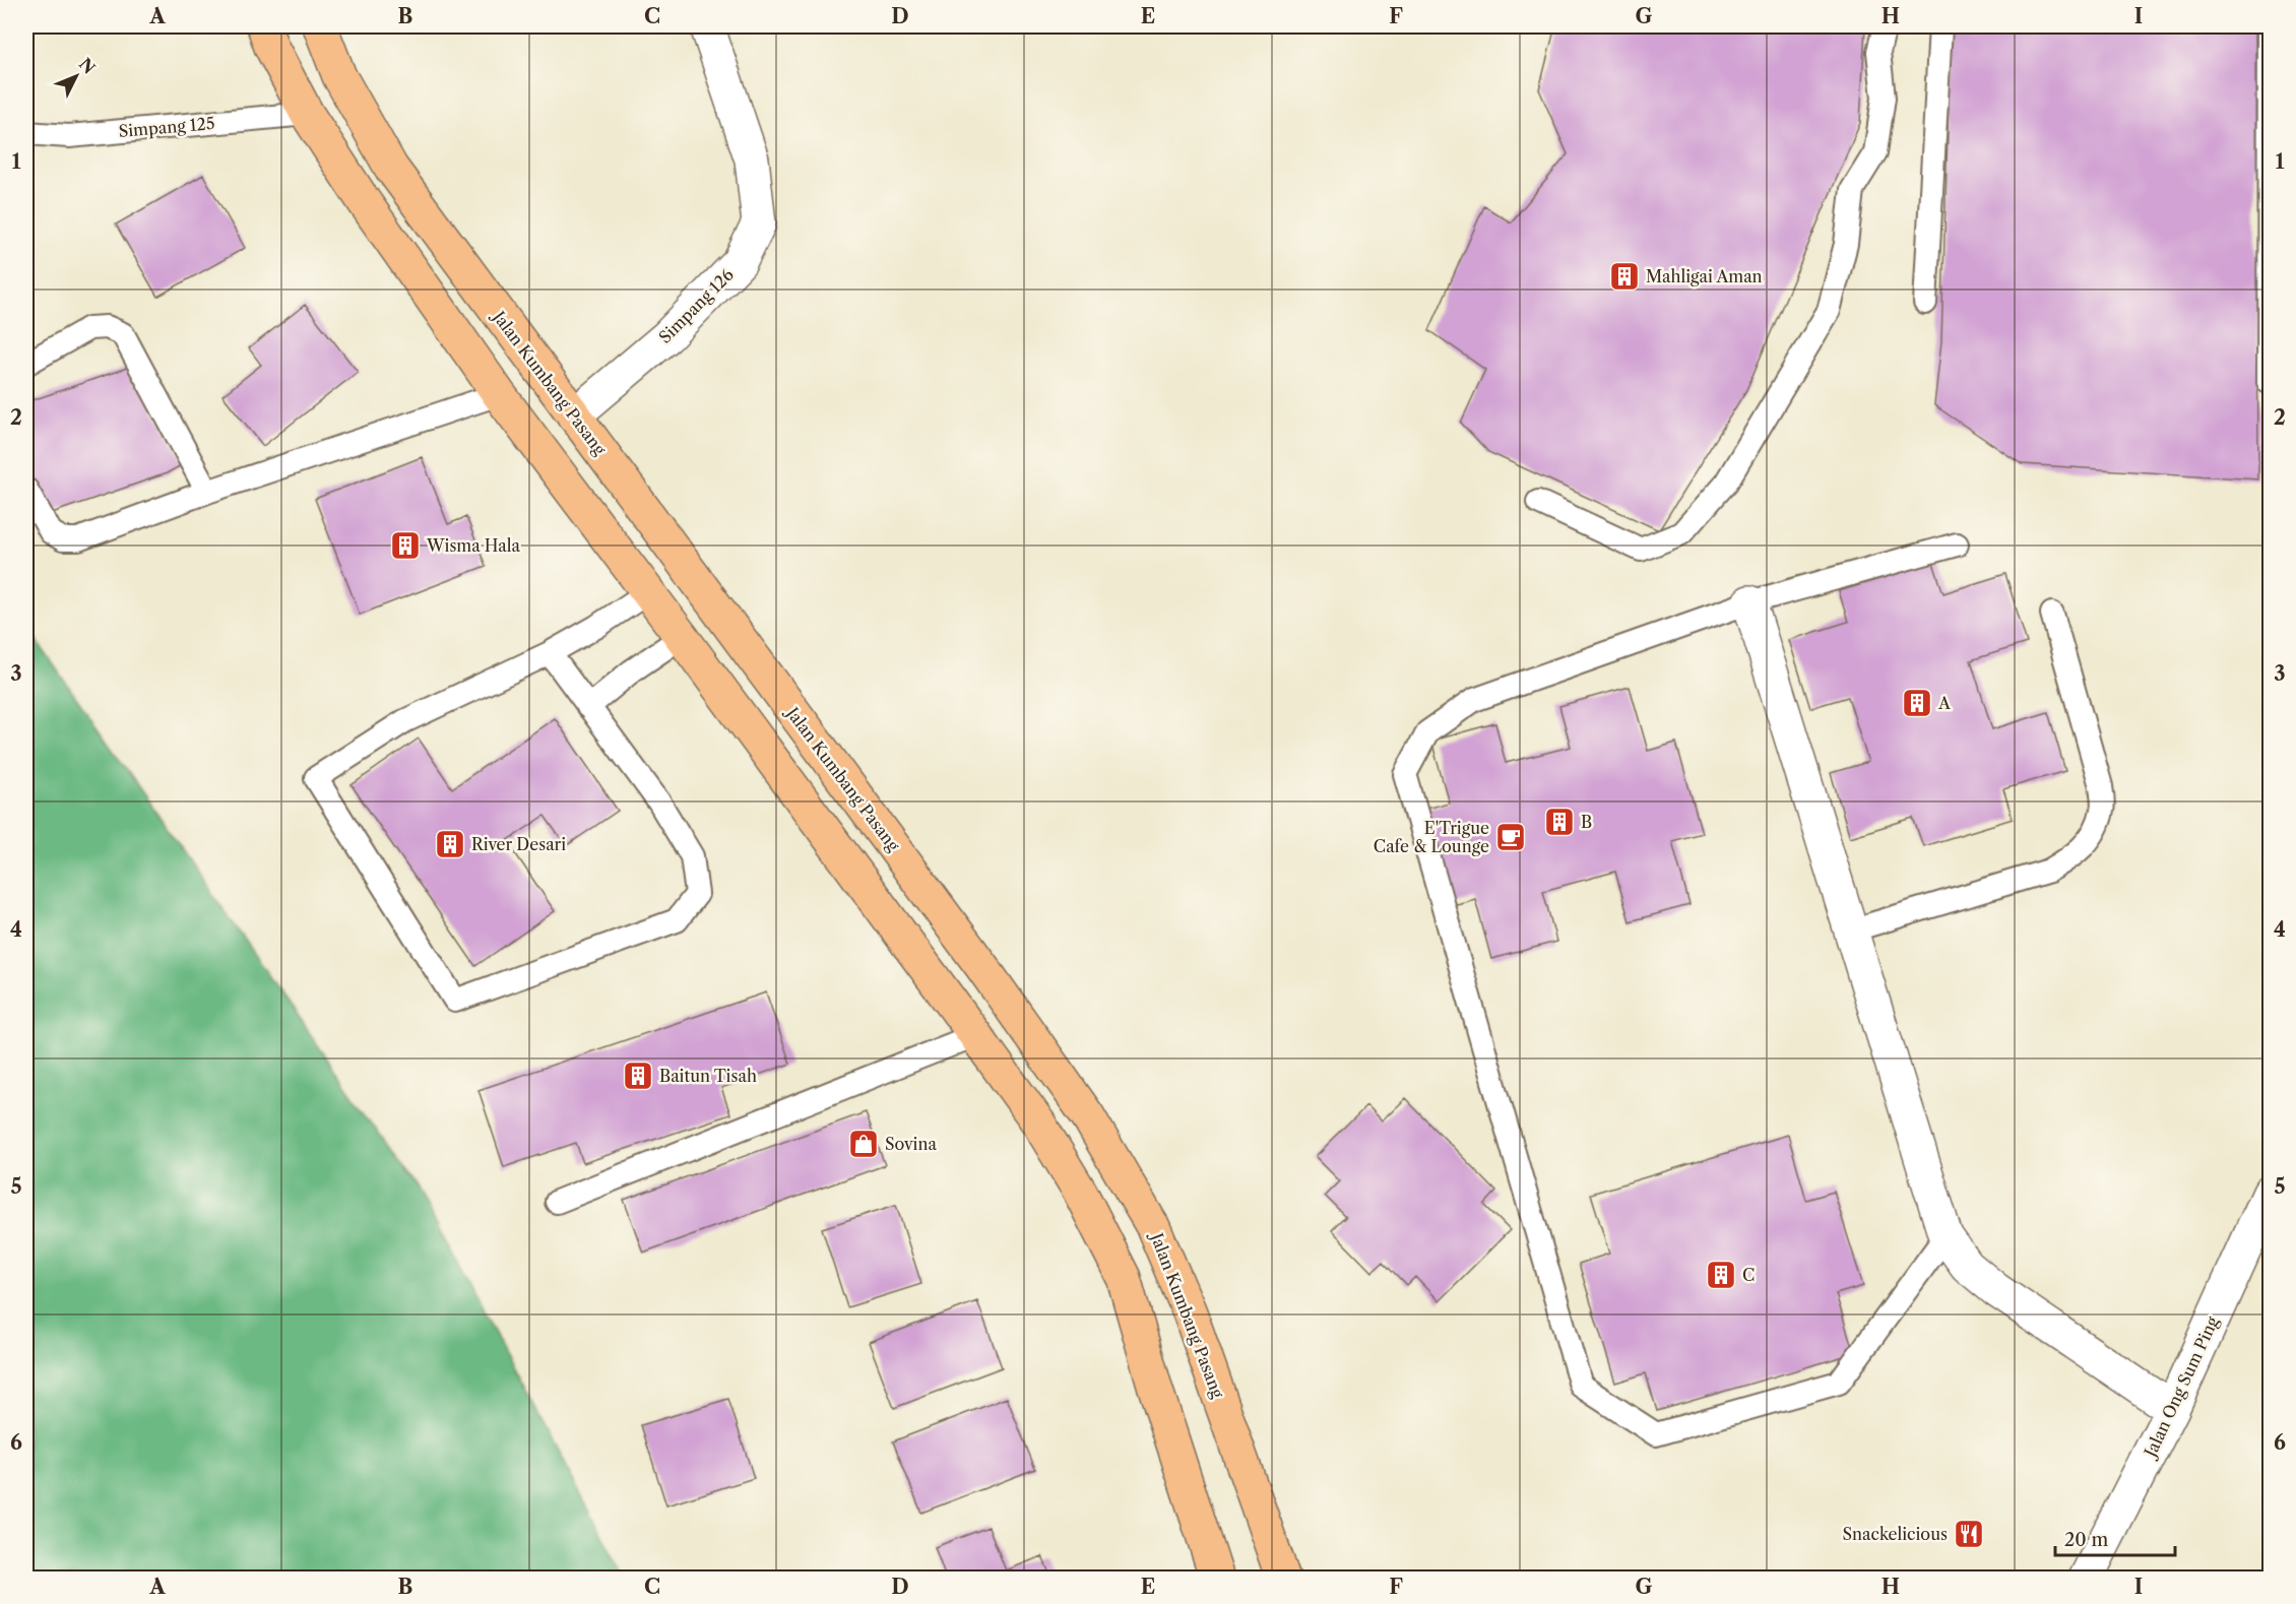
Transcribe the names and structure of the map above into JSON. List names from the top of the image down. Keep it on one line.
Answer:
{"streets":{"main road":["Jalan Kumbang Pasang"],"street":["Simpang 126","Jalan Ong Sum Ping"],"lane":["Simpang 125"]},"crossings":[["Simpang 126","Jalan Kumbang Pasang"]],"places":{"building":["Mahligai Aman","Wisma Hala","A","B","River Desari","Baitun Tisah","C"],"cafe":["E'Trigue Cafe & Lounge"],"shop":["Sovina"],"restaurant":["Snackelicious"]},"scale_bar":"20 m","north":"top right","grid":{"columns":["A","B","C","D","E","F","G","H","I"],"rows":["1","2","3","4","5","6"]}}
